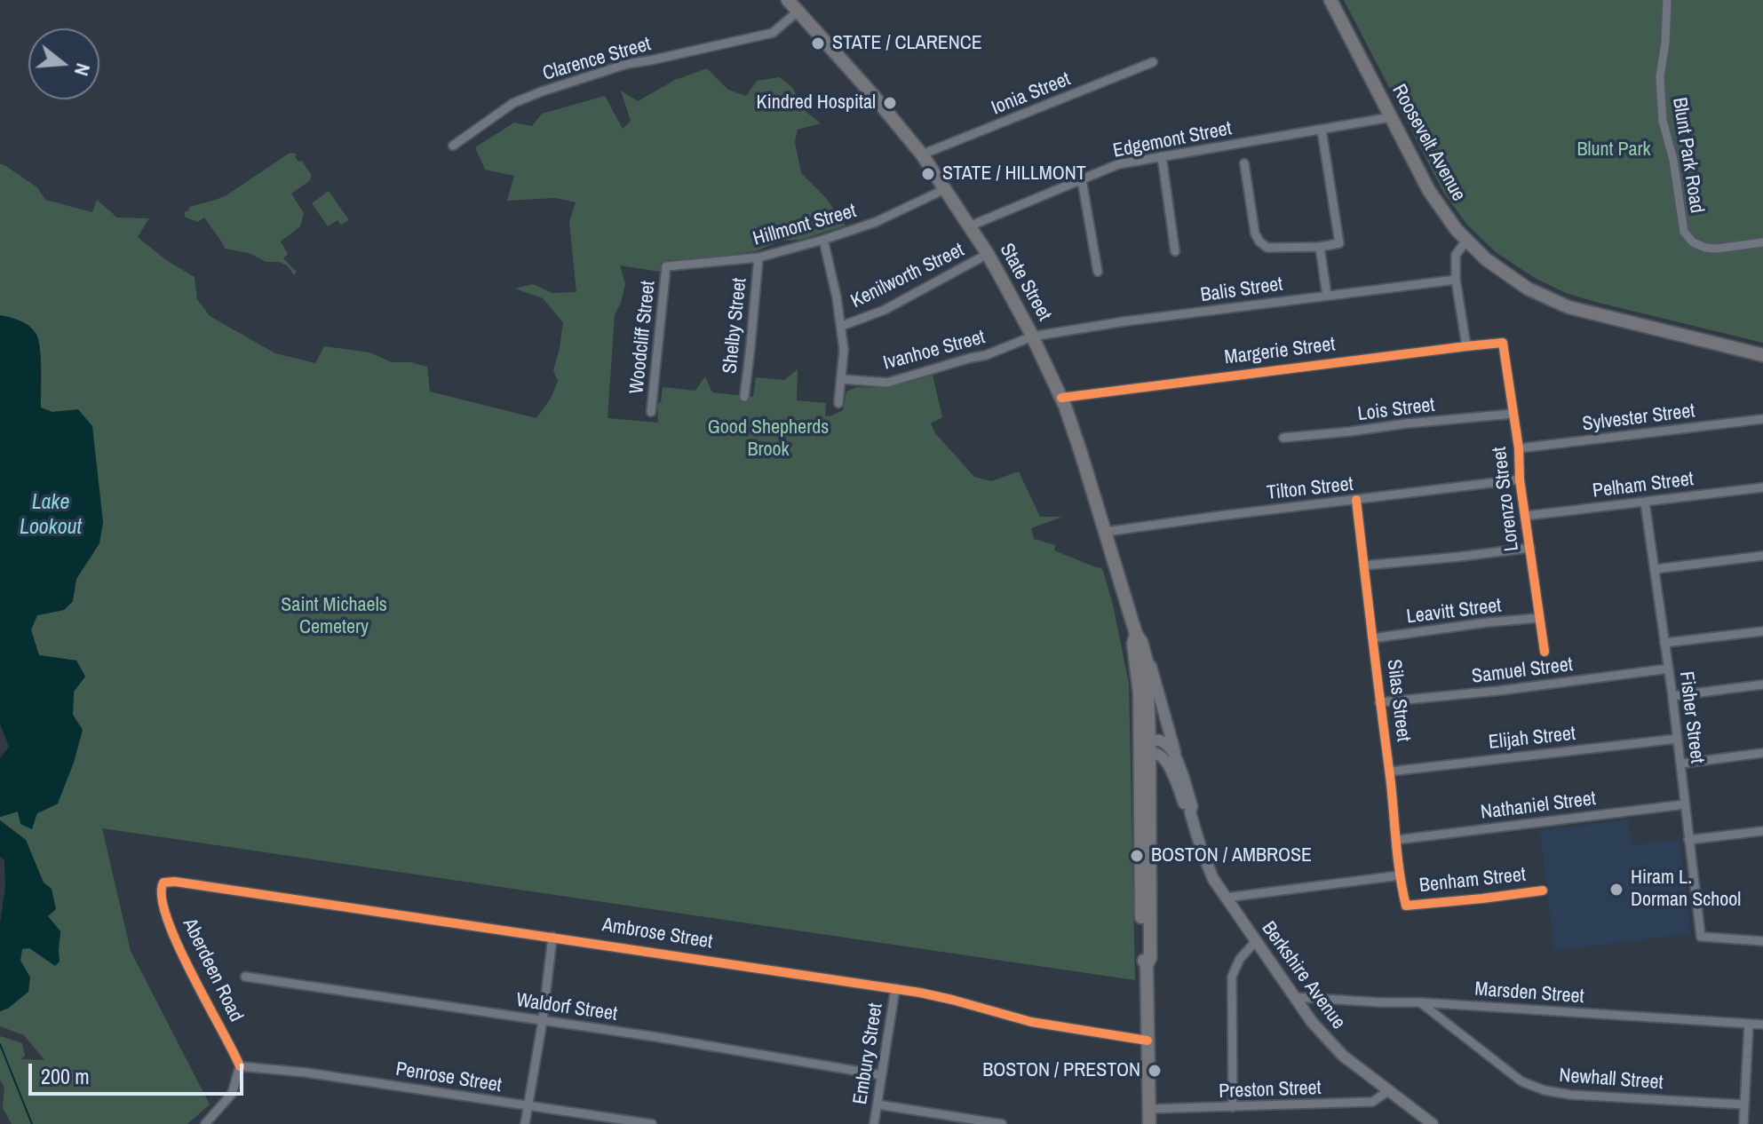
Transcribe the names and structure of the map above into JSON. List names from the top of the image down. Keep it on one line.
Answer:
{"streets":{"main road":["Roosevelt Avenue","State Street","Berkshire Avenue"],"street":["Clarence Street","Ionia Street","Edgemont Street","Blunt Park Road","Hillmont Street","Kenilworth Street","Balis Street","Shelby Street","Woodcliff Street","Ivanhoe Street","Margerie Street","Lois Street","Sylvester Street","Pelham Street","Tilton Street","Lorenzo Street","Leavitt Street","Samuel Street","Silas Street","Fisher Street","Elijah Street","Nathaniel Street","Benham Street","Ambrose Street","Aberdeen Road","Marsden Street","Waldorf Street","Embury Street","Penrose Street","Newhall Street","Preston Street"]},"crossings":[["Clarence Street","State Street"],["Ionia Street","State Street"],["Edgemont Street","Roosevelt Avenue"],["Edgemont Street","State Street"],["Hillmont Street","State Street"],["Hillmont Street","Shelby Street"],["Hillmont Street","Woodcliff Street"],["Kenilworth Street","State Street"],["State Street","Balis Street"],["State Street","Ivanhoe Street"],["State Street","Margerie Street"],["State Street","Tilton Street"],["State Street","Berkshire Avenue"],["Balis Street","Ivanhoe Street"],["Margerie Street","Lorenzo Street"],["Lois Street","Lorenzo Street"],["Sylvester Street","Lorenzo Street"],["Pelham Street","Lorenzo Street"],["Pelham Street","Fisher Street"],["Tilton Street","Lorenzo Street"],["Tilton Street","Silas Street"],["Lorenzo Street","Leavitt Street"],["Leavitt Street","Silas Street"],["Samuel Street","Silas Street"],["Samuel Street","Fisher Street"],["Silas Street","Elijah Street"],["Silas Street","Nathaniel Street"],["Silas Street","Benham Street"],["Fisher Street","Elijah Street"],["Fisher Street","Nathaniel Street"],["Ambrose Street","Aberdeen Road"],["Ambrose Street","Embury Street"],["Aberdeen Road","Penrose Street"],["Berkshire Avenue","Marsden Street"],["Berkshire Avenue","Preston Street"],["Marsden Street","Newhall Street"],["Waldorf Street","Embury Street"]],"water":["Lake Lookout"],"parks":["Blunt Park","Good Shepherds Brook","Saint Michaels Cemetery"],"places":["STATE / CLARENCE","Kindred Hospital","STATE / HILLMONT","BOSTON / AMBROSE","Hiram L. Dorman School","BOSTON / PRESTON"],"scale_bar":"200 m","north":"right"}
